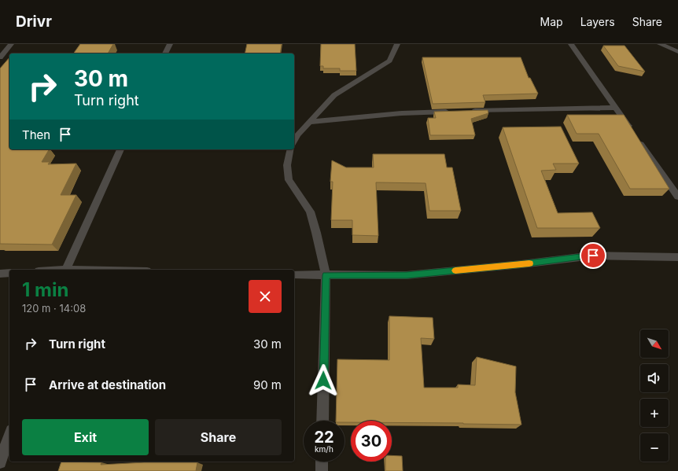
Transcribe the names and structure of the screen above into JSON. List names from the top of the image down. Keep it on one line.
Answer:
{"north":"bottom right","page":{"header":"Drivr","nav":["Map","Layers","Share"],"turn":["30 m","Turn right"],"then":"Then","heading":["1 min","120 m · 14:08"],"list":[{"name":"Turn right","value":"30 m"},{"name":"Arrive at destination","value":"90 m"}],"map_buttons":["+","−"],"buttons":["Exit","Share"],"speed":"22 km/h","limit":"30"}}
